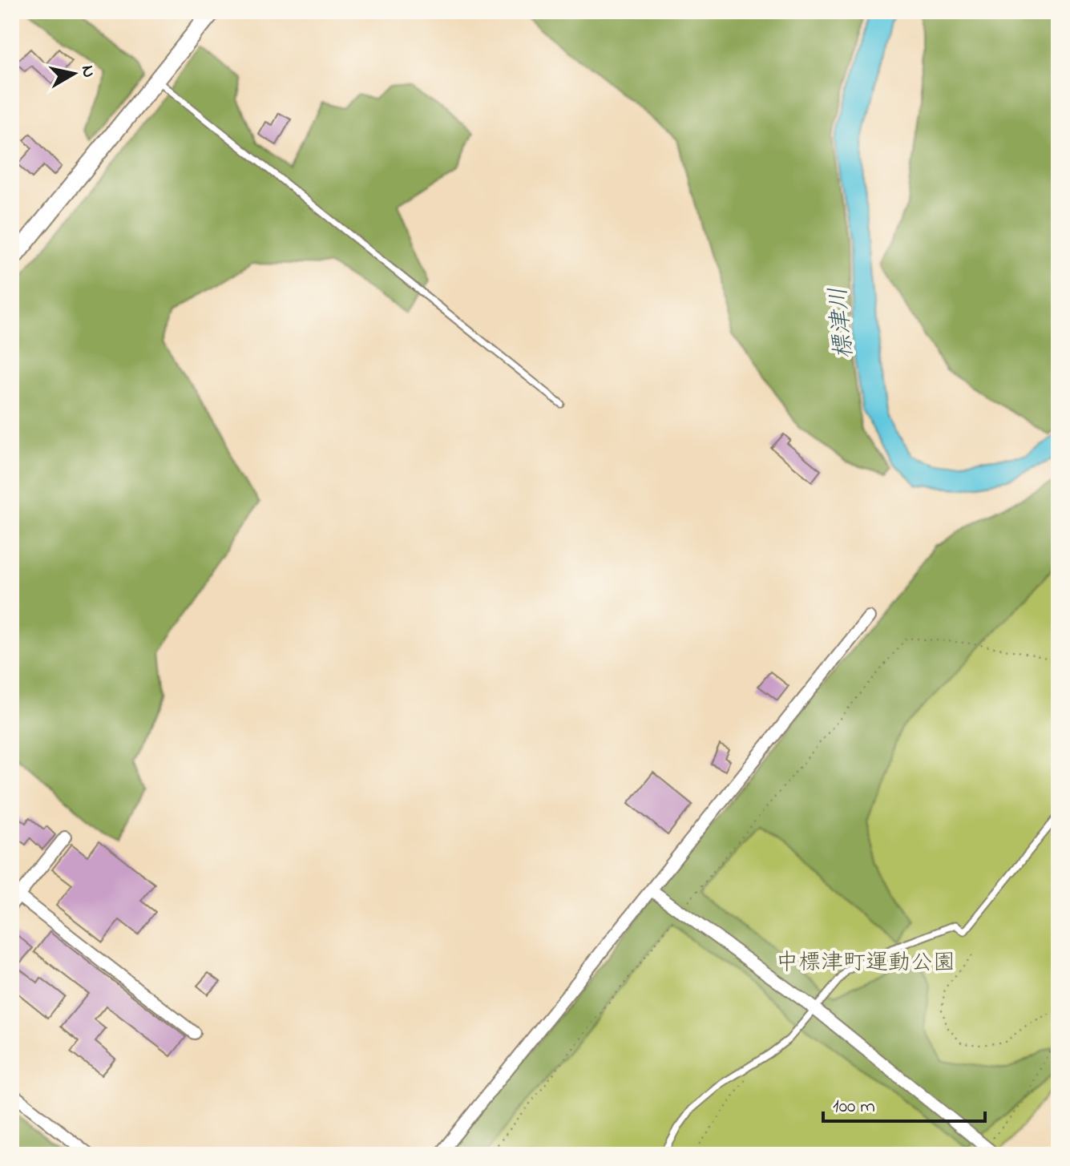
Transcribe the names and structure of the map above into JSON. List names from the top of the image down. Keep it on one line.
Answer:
{"water":["標津川"],"parks":["中標津町運動公園"],"scale_bar":"100 m","north":"right"}
